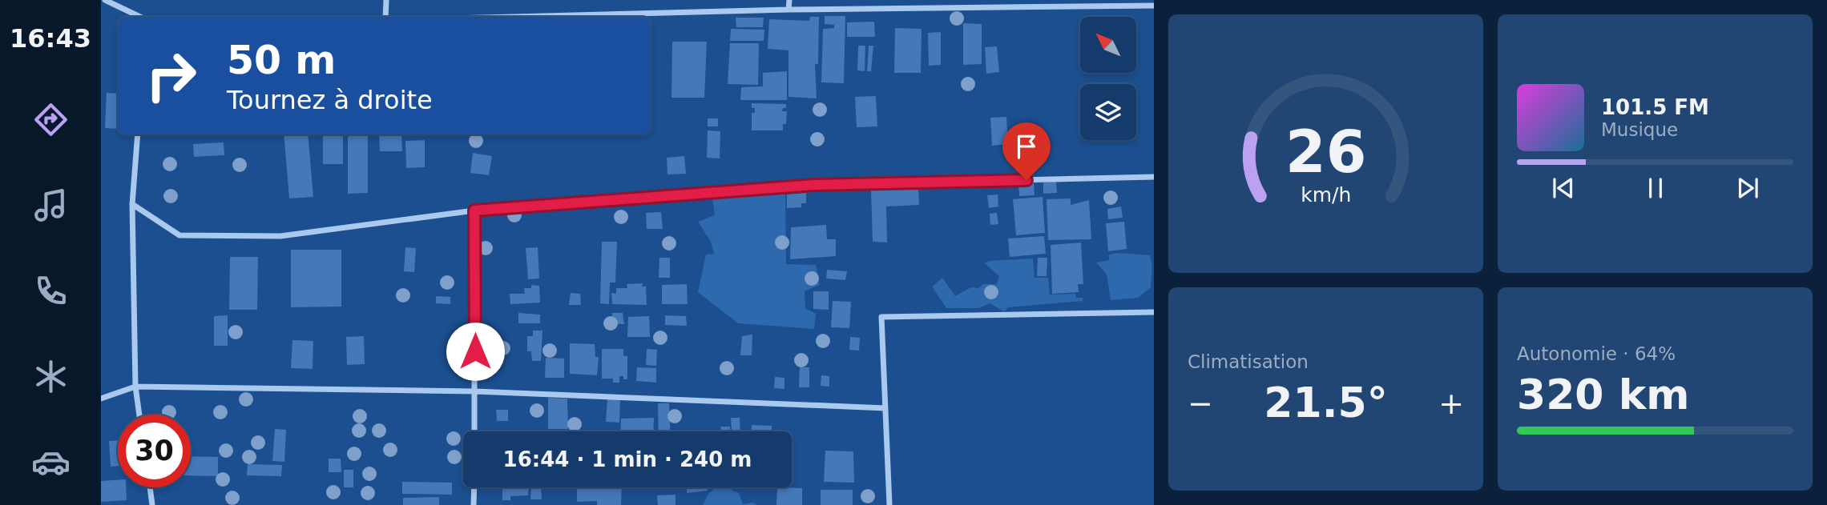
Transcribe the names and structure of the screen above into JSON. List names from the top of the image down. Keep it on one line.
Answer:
{"north":"top left","page":{"tabs":"16:43","turn":["50 m","Tournez à droite"],"song":["101.5 FM","Musique"],"tile":["Climatisation",["Autonomie · 64%","320 km"]],"heat":["−","21.5°","+"],"limit":"30","trip":"16:44 · 1 min · 240 m","gauge":["26","km/h"]}}
